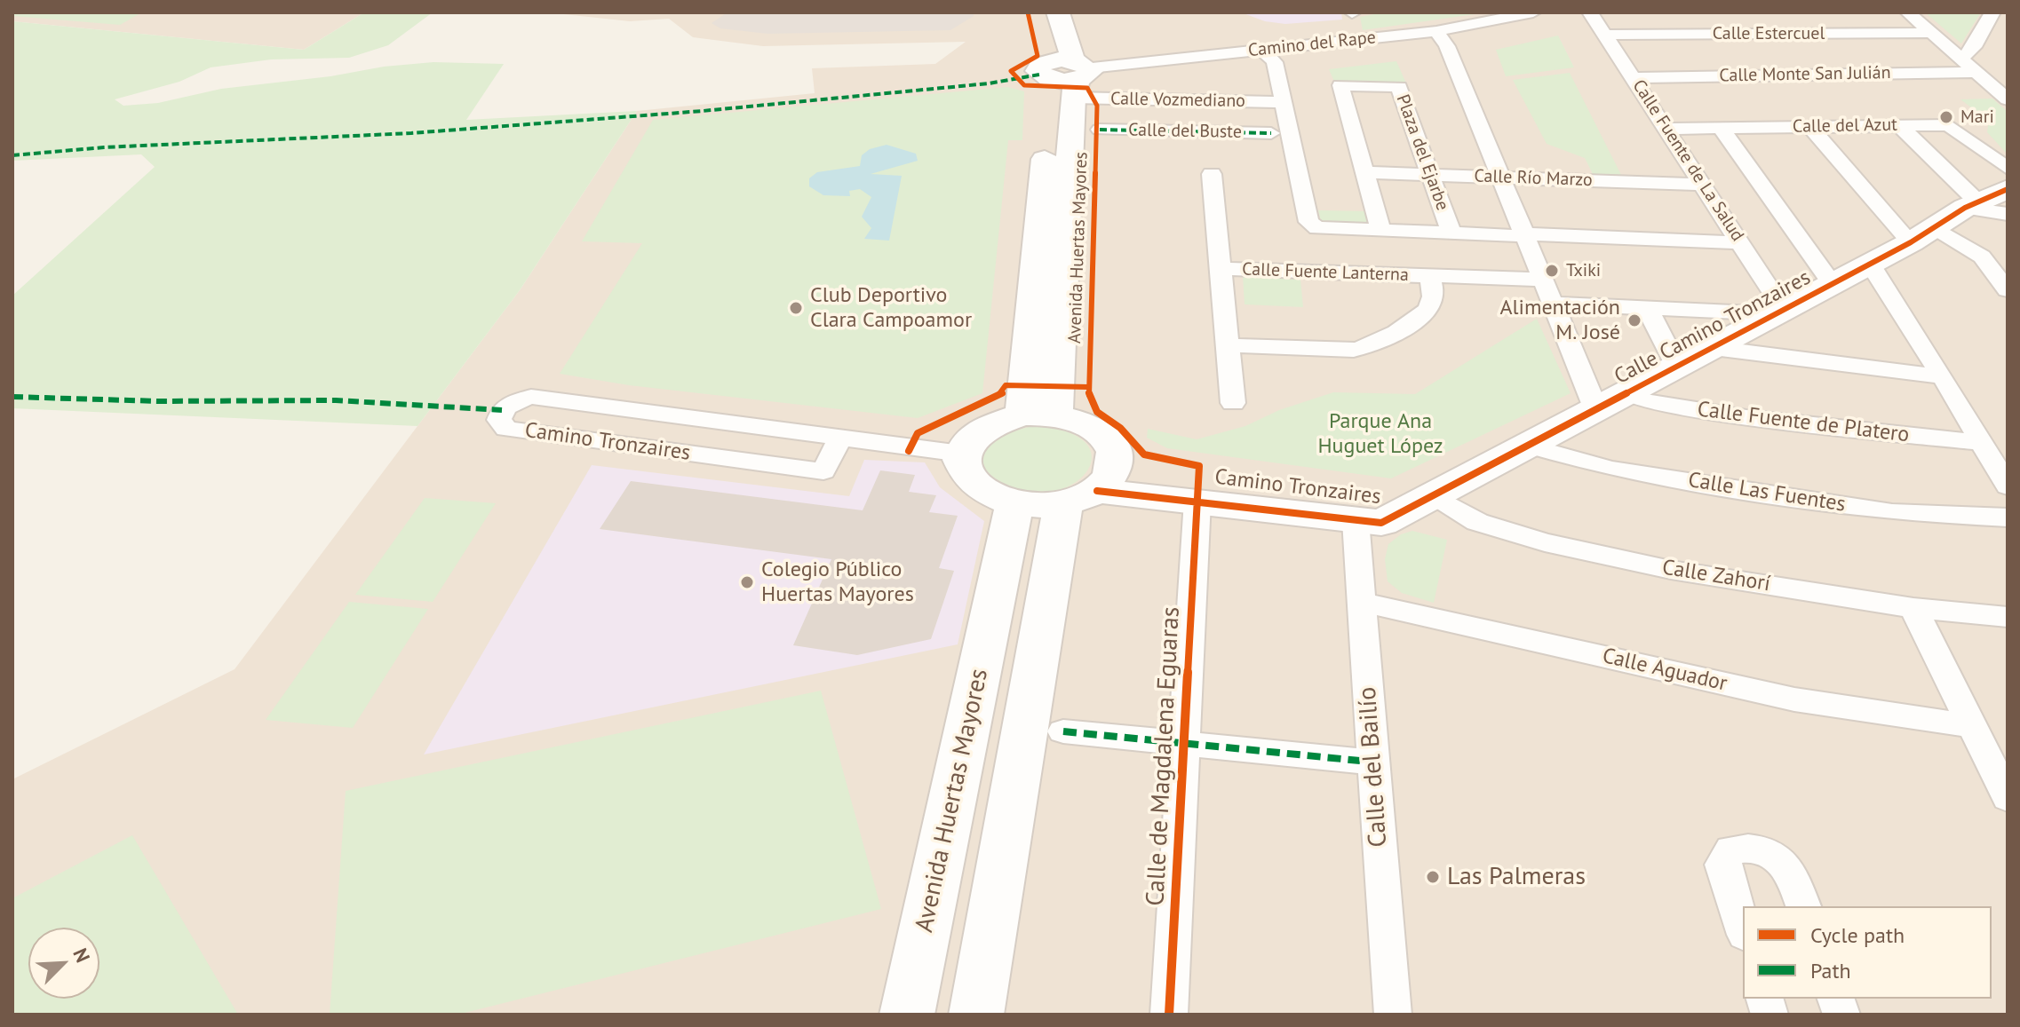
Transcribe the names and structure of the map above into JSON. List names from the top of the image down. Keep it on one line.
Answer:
{"streets":{"street":["Calle Estercuel","Camino del Rape","Calle Monte San Julián","Calle Vozmediano","Calle del Azut","Calle del Buste","Plaza del Ejarbe","Calle Fuente de La Salud","Calle Río Marzo","Avenida Huertas Mayores","Calle Fuente Lanterna","Calle Camino Tronzaires","Calle Fuente de Platero","Camino Tronzaires","Calle Las Fuentes","Calle Zahorí","Calle Aguador","Calle de Magdalena Eguaras","Calle del Bailío"]},"crossings":[["Calle Estercuel","Calle Fuente de La Salud"],["Camino del Rape","Calle Vozmediano"],["Camino del Rape","Avenida Huertas Mayores"],["Calle Monte San Julián","Calle Fuente de La Salud"],["Calle Vozmediano","Avenida Huertas Mayores"],["Calle del Azut","Calle Fuente de La Salud"],["Plaza del Ejarbe","Calle Río Marzo"],["Calle Fuente de La Salud","Calle Río Marzo"],["Calle Fuente de La Salud","Calle Camino Tronzaires"],["Avenida Huertas Mayores","Camino Tronzaires"],["Calle Camino Tronzaires","Calle Fuente de Platero"],["Calle Camino Tronzaires","Camino Tronzaires"],["Calle Camino Tronzaires","Calle Las Fuentes"],["Calle Camino Tronzaires","Calle Zahorí"],["Camino Tronzaires","Calle Zahorí"],["Camino Tronzaires","Calle de Magdalena Eguaras"],["Camino Tronzaires","Calle del Bailío"],["Calle Aguador","Calle del Bailío"]],"parks":["Parque Ana Huguet López"],"places":["Mari","Txiki","Club Deportivo Clara Campoamor","Alimentación M. José","Colegio Público Huertas Mayores","Las Palmeras"],"legend":["Cycle path","Path"],"north":"top right"}
